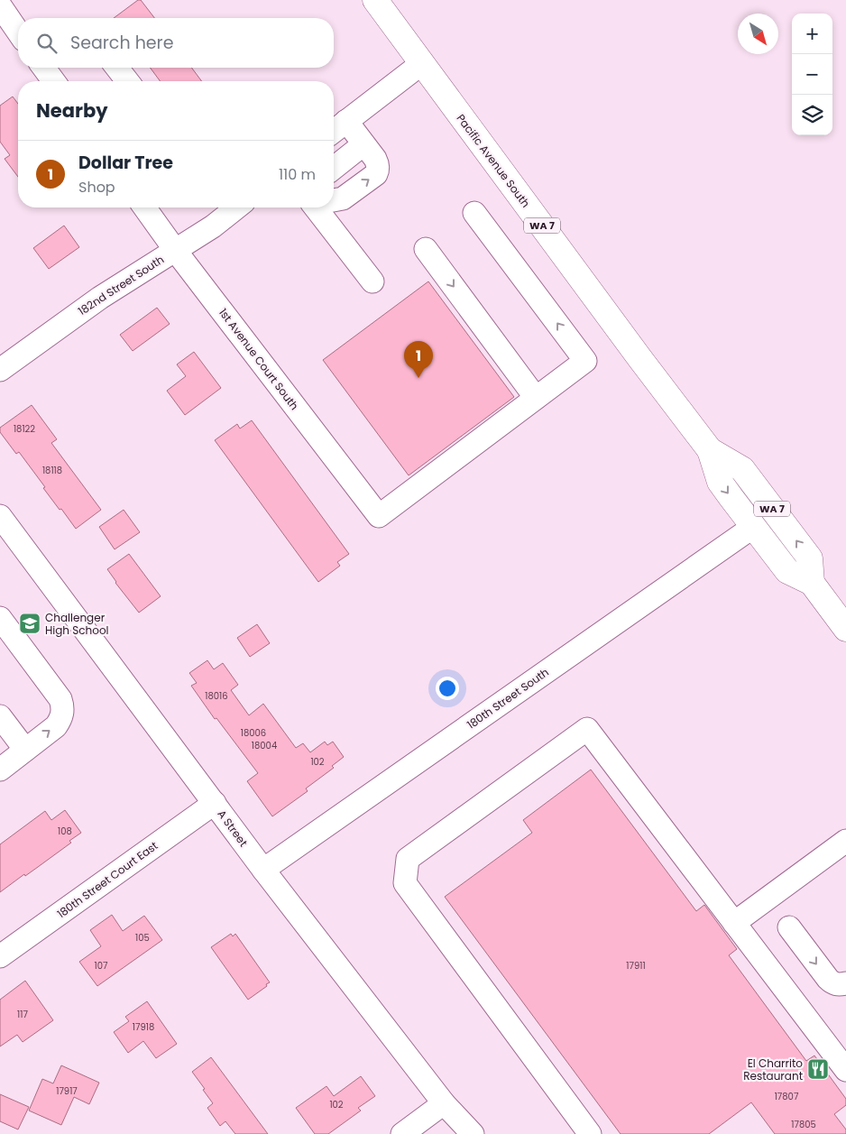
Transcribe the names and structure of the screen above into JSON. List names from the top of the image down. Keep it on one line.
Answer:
{"streets":{"main road":["Pacific Avenue South","WA 7"],"street":["182nd Street South","1st Avenue Court South","180th Street South","A Street","180th Street Court East"]},"crossings":[["Pacific Avenue South","180th Street South"],["182nd Street South","1st Avenue Court South"],["180th Street South","A Street"],["A Street","180th Street Court East"]],"places":{"school or university":["Challenger High School"],"restaurant":["El Charrito Restaurant"]},"house_numbers":["18122","18118","18016","18006","18004","102","108","105","107","17911","117","17918","17917","17807","102","17805"],"north":"bottom right","page":{"map_buttons":["+","−"],"search":"Search here","heading":"Nearby","list":[{"mark":"1","name":"Dollar Tree","note":"Shop","value":"110 m"}],"pins":"1"}}
